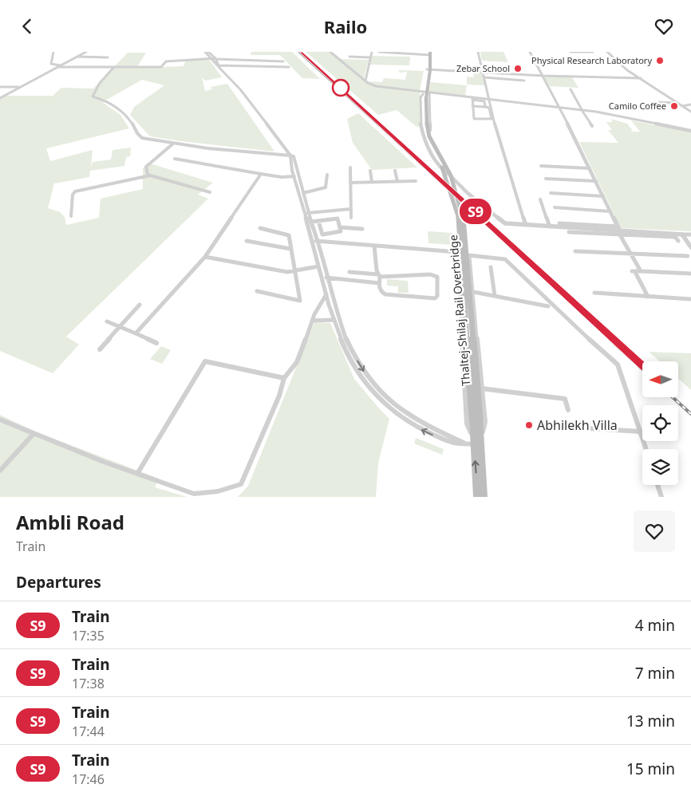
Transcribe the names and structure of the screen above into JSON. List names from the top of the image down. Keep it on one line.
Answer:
{"streets":{"main road":["Thaltej-Shilaj Rail Overbridge"]},"places":["Physical Research Laboratory","Zebar School","Camilo Coffee","Abhilekh Villa"],"north":"left","page":{"header":"Railo","on_map":"S9","heading":[["Ambli Road","Train"],"Departures"],"list":[{"mark":"S9","name":"Train","note":"17:35","value":"4 min"},{"mark":"S9","name":"Train","note":"17:38","value":"7 min"},{"mark":"S9","name":"Train","note":"17:44","value":"13 min"},{"mark":"S9","name":"Train","note":"17:46","value":"15 min"}]}}
